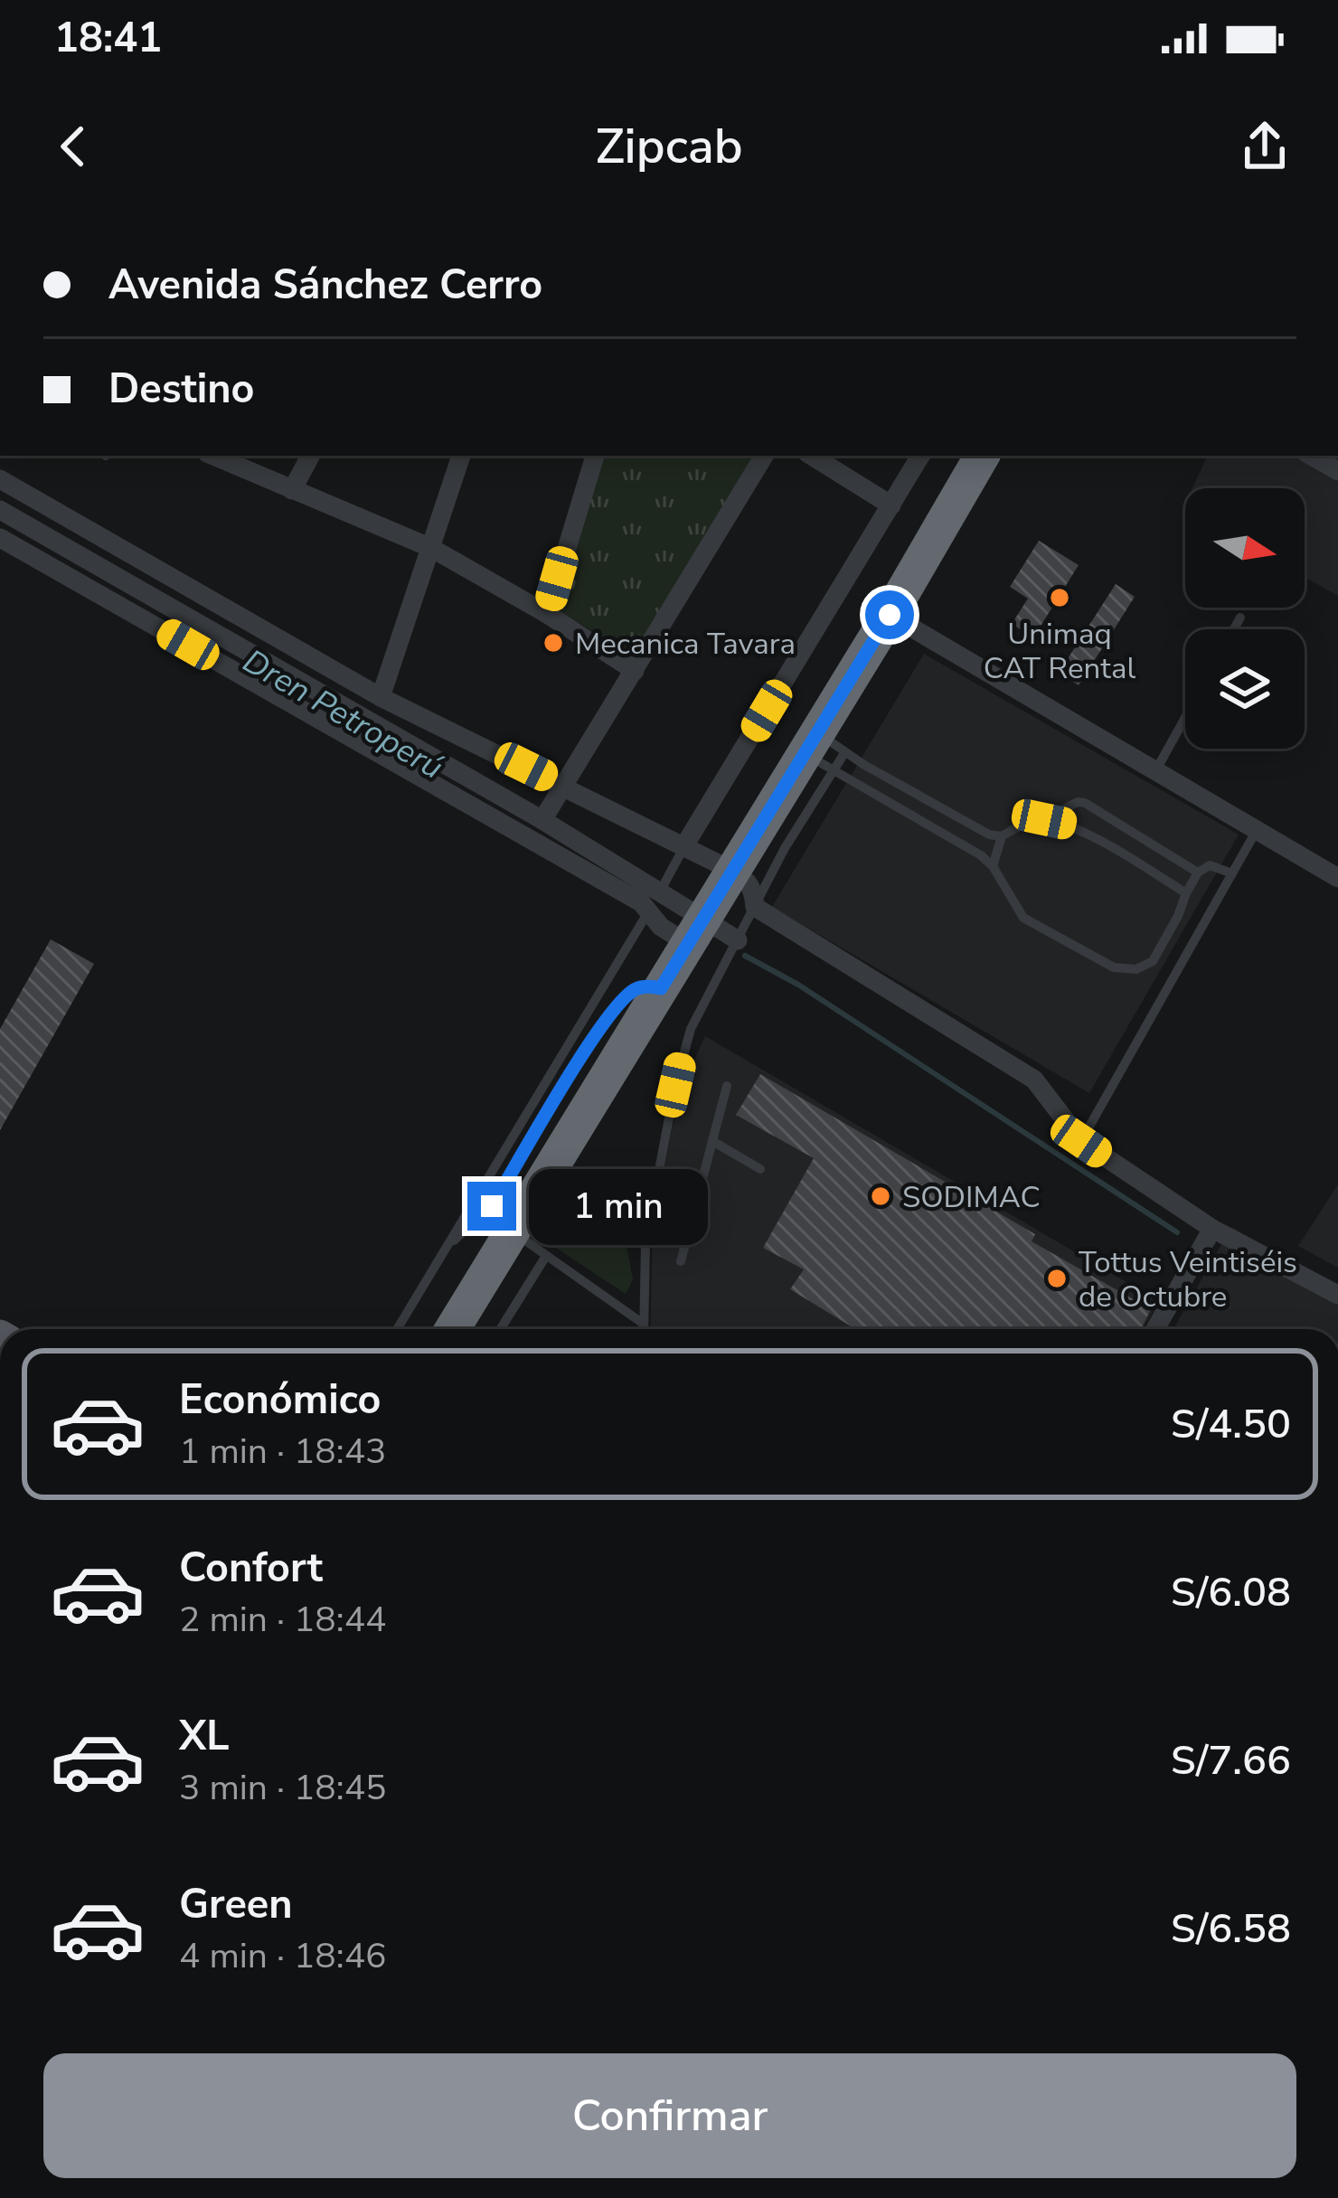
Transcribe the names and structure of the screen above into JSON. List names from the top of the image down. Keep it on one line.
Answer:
{"water":["Dren Petroperú"],"places":["Unimaq CAT Rental","Mecanica Tavara","SODIMAC","Tottus Veintiséis de Octubre"],"north":"right","page":{"status":"18:41","header":"Zipcab","banner":["Avenida Sánchez Cerro","Destino"],"bubble":"1 min","list":[{"name":"Económico","note":"1 min · 18:43","value":"S/4.50"},{"name":"Confort","note":"2 min · 18:44","value":"S/6.08"},{"name":"XL","note":"3 min · 18:45","value":"S/7.66"},{"name":"Green","note":"4 min · 18:46","value":"S/6.58"}],"buttons":"Confirmar"}}
